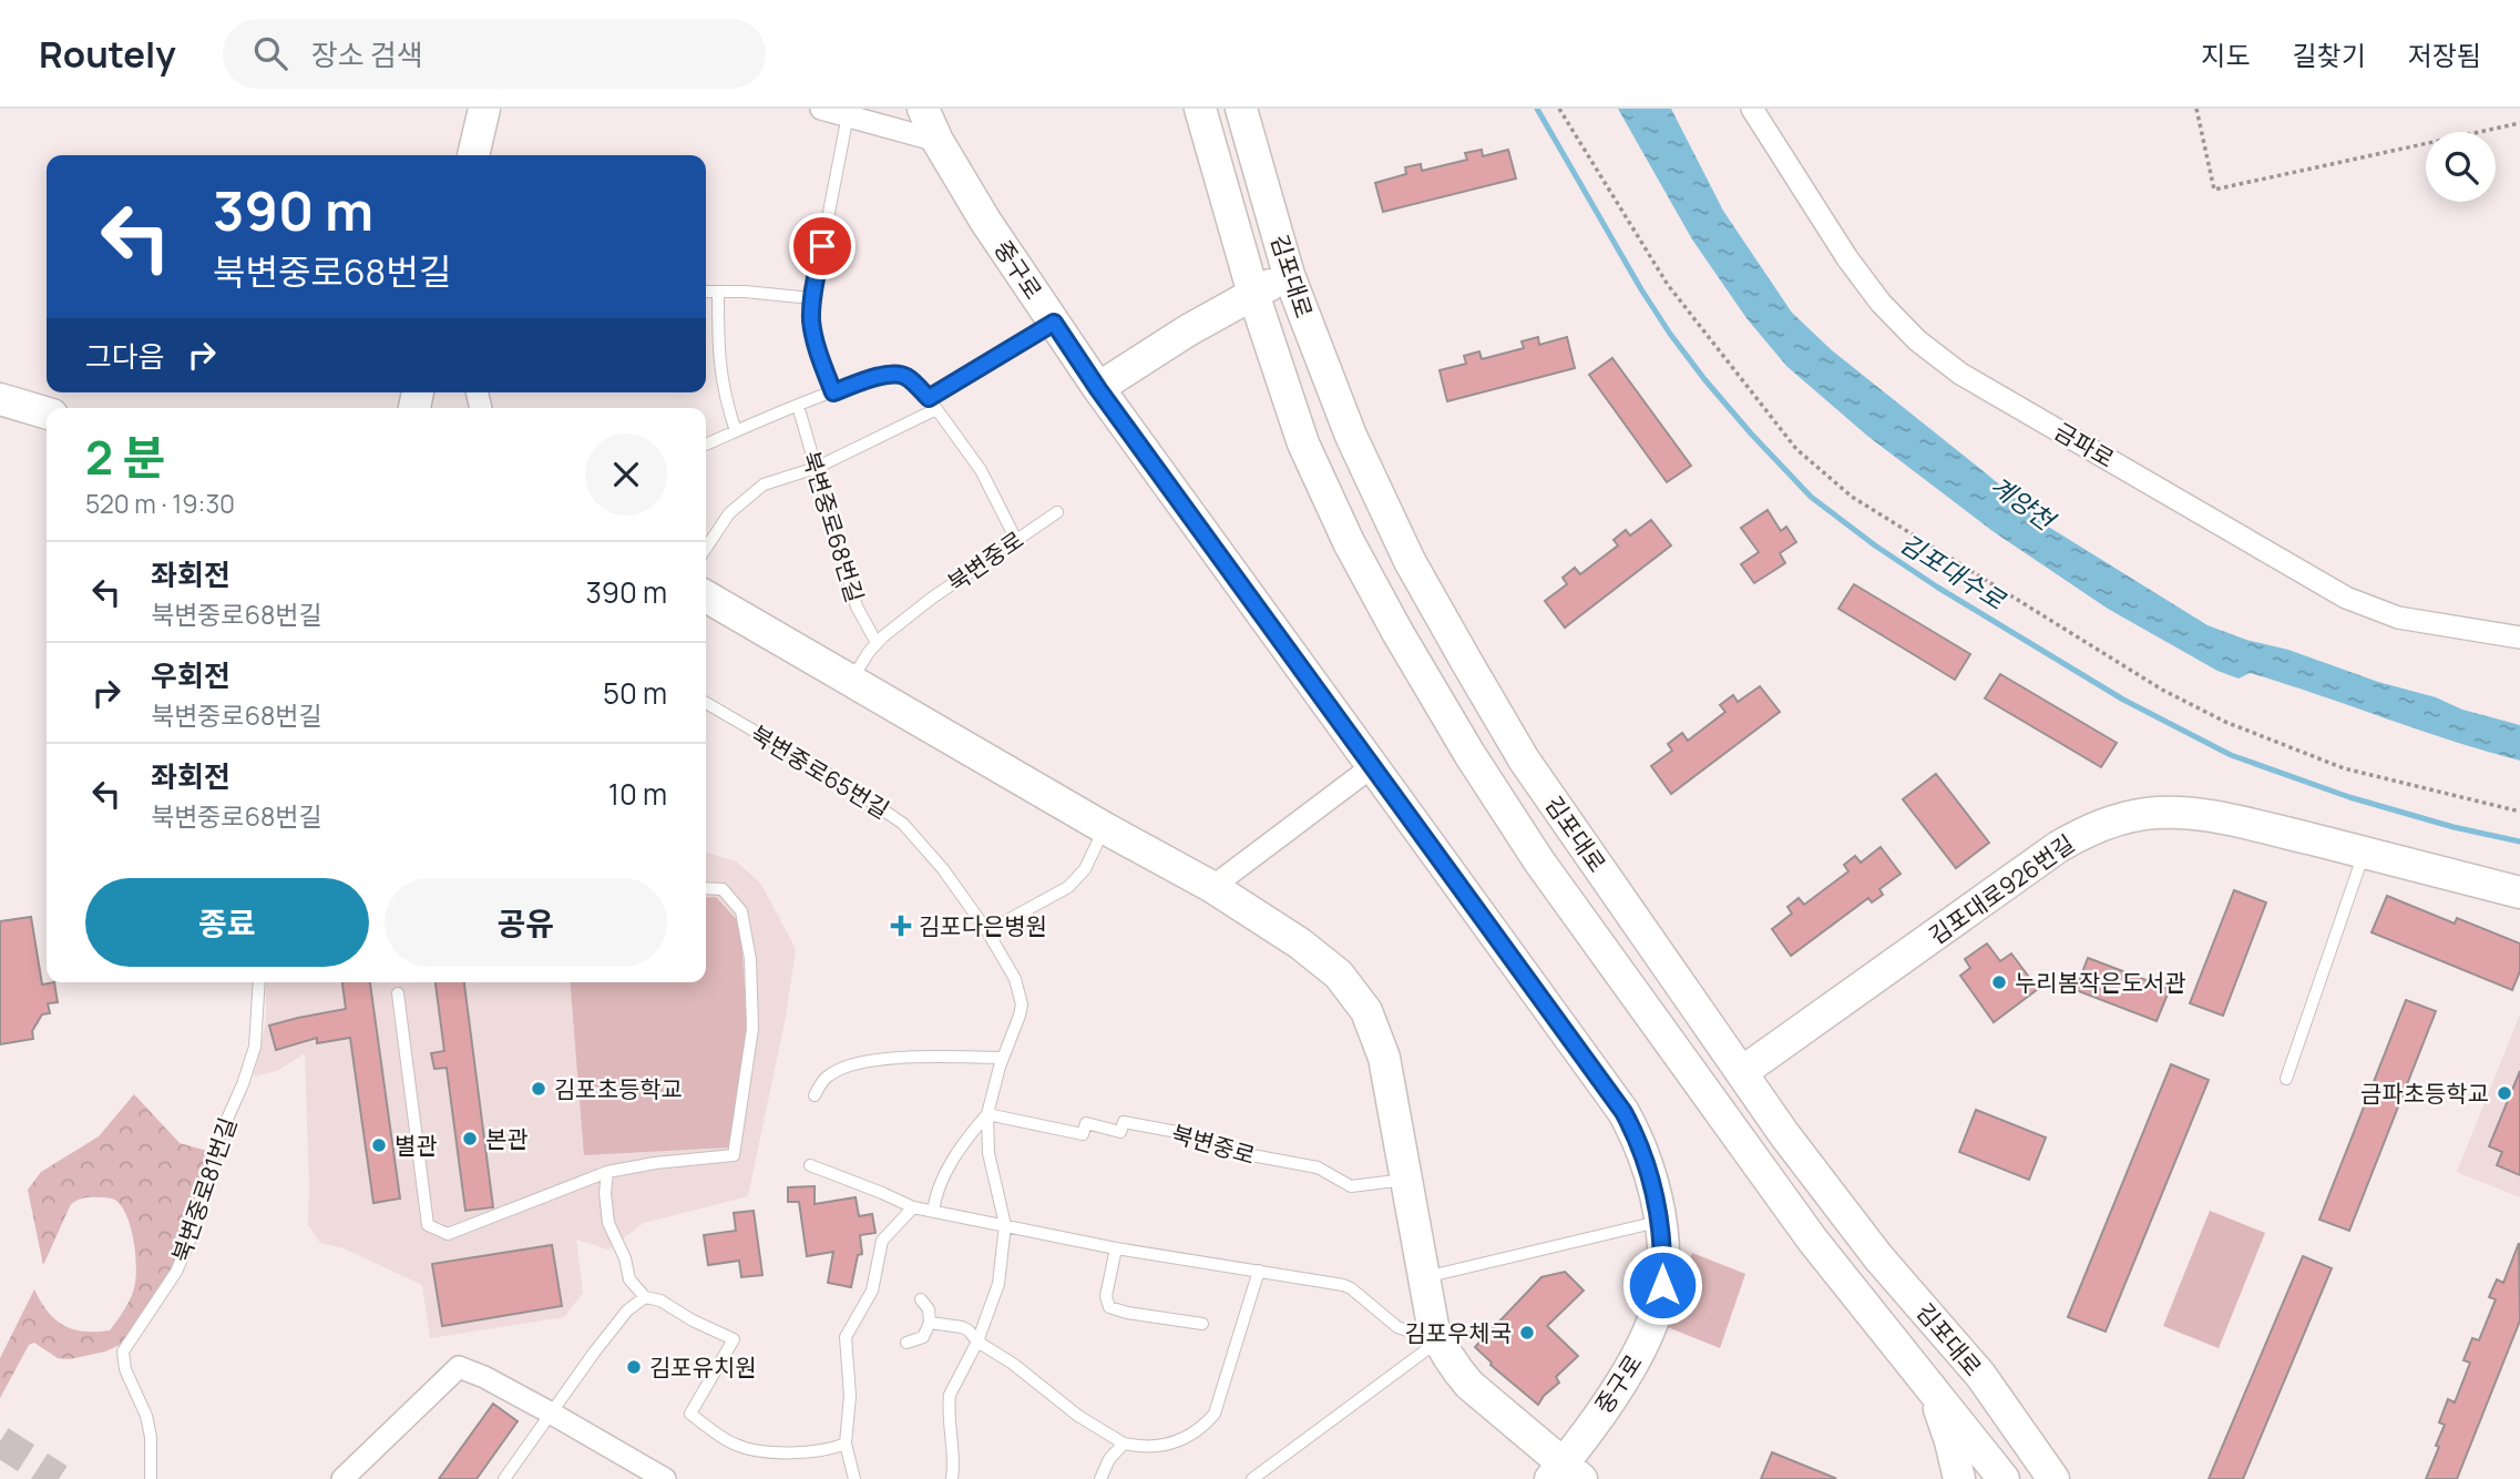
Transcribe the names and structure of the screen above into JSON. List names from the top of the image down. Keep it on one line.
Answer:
{"streets":{"street":["중구로","김포대로","금파로","김포대로926번길"],"lane":["북변중로68번길","북변중로","북변중로65번길","북변중로81번길"]},"crossings":[["김포대로","김포대로926번길"],["북변중로68번길","북변중로"],["북변중로","북변중로65번길"]],"water":["계양천","김포대수로"],"places":{"health":["김포다은병원"],"other":["누리봄작은도서관","김포초등학교","금파초등학교","본관","별관","김포우체국","김포유치원"]},"page":{"header":"Routely","search":"장소 검색","nav":["지도","길찾기","저장됨"],"turn":["390 m","북변중로68번길"],"then":"그다음","heading":["2 분","520 m · 19:30"],"list":[{"name":"좌회전","note":"북변중로68번길","value":"390 m"},{"name":"우회전","note":"북변중로68번길","value":"50 m"},{"name":"좌회전","note":"북변중로68번길","value":"10 m"}],"buttons":["종료","공유"]}}
